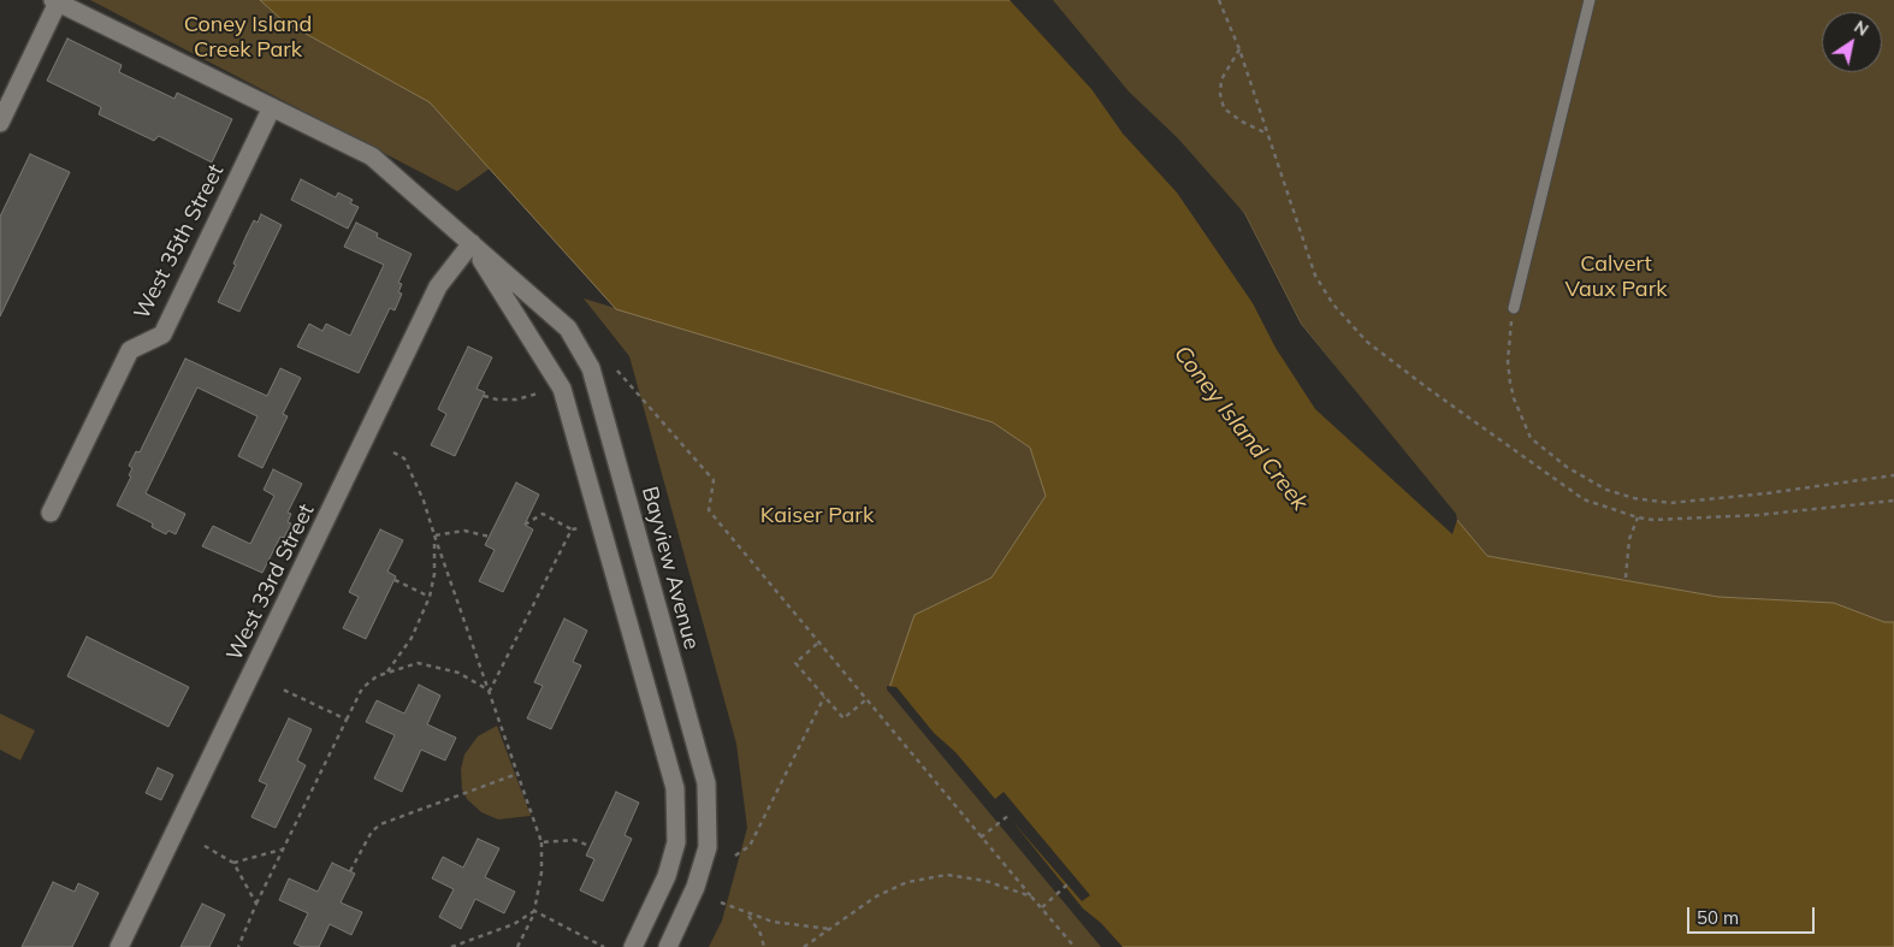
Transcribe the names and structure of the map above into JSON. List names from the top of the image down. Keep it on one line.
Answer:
{"streets":{"street":["West 35th Street","Bayview Avenue","West 33rd Street"]},"crossings":[["West 35th Street","Bayview Avenue"],["Bayview Avenue","West 33rd Street"]],"water":["Coney Island Creek"],"parks":["Coney Island Creek Park","Calvert Vaux Park","Kaiser Park"],"scale_bar":"50 m","north":"top right"}
